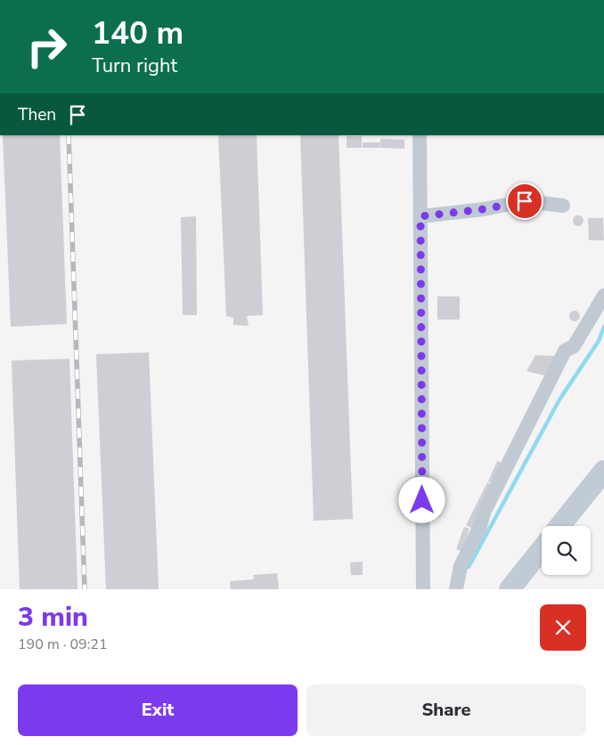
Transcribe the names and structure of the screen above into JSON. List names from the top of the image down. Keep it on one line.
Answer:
{"page":{"turn":["140 m","Turn right"],"then":"Then","heading":["3 min","190 m · 09:21"],"buttons":["Exit","Share"]}}
